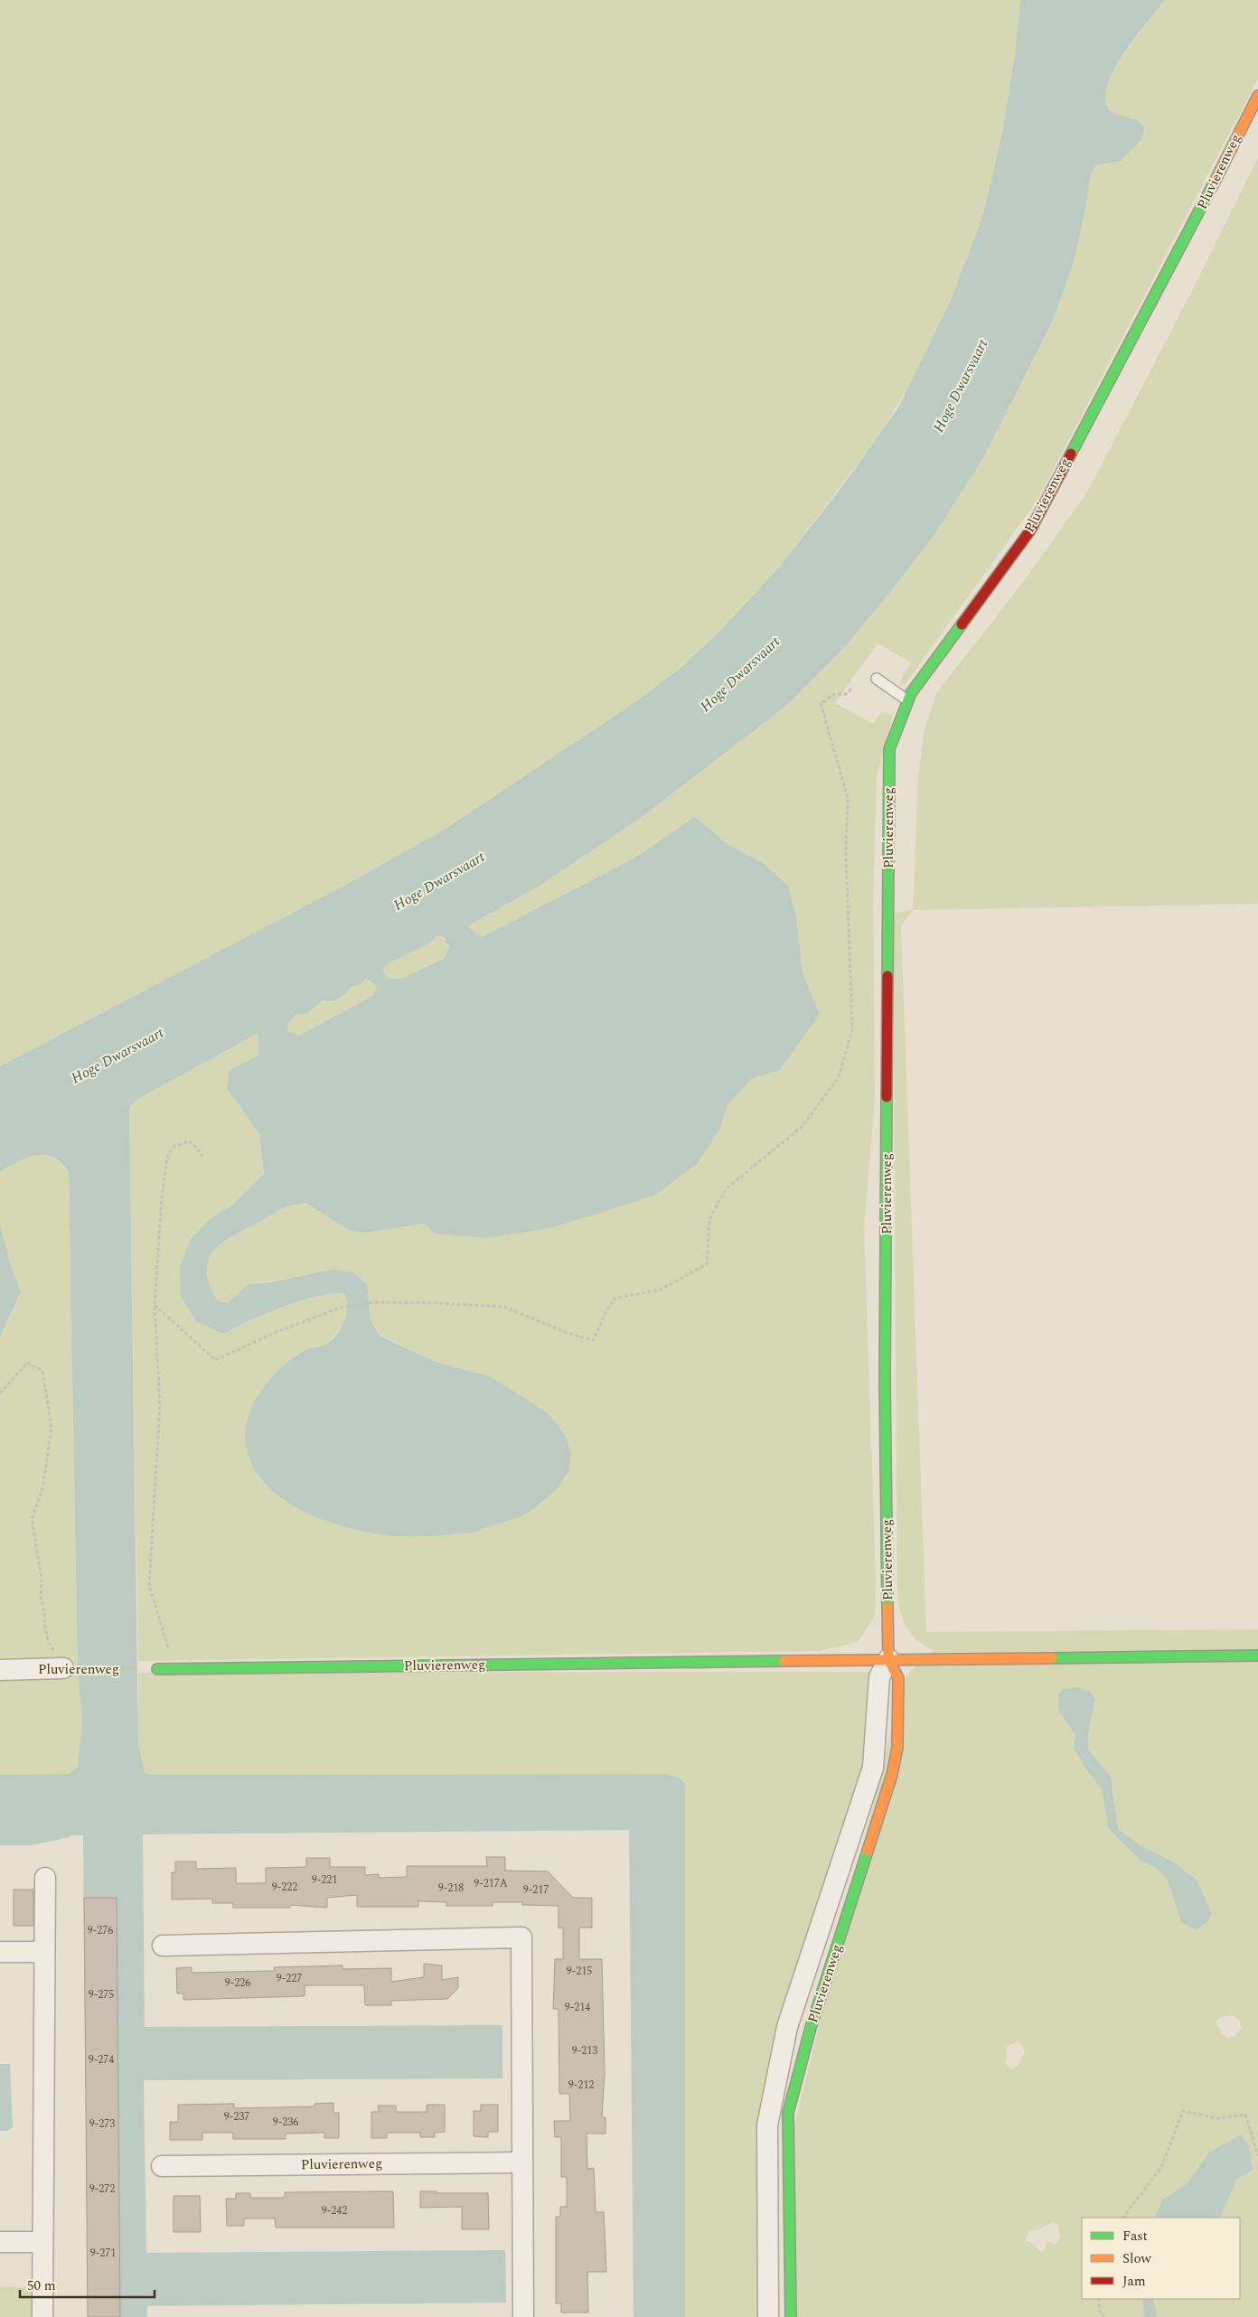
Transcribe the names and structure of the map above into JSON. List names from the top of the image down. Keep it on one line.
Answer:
{"streets":{"street":["Pluvierenweg"]},"water":["Hoge Dwarsvaart"],"house_numbers":["9-221","9-217A","9-222","9-218","9-217","9-276","9-215","9-227","9-226","9-275","9-214","9-213","9-274","9-212","9-237","9-236","9-273","9-272","9-242","9-271"],"legend":["Fast","Slow","Jam"],"scale_bar":"50 m"}
